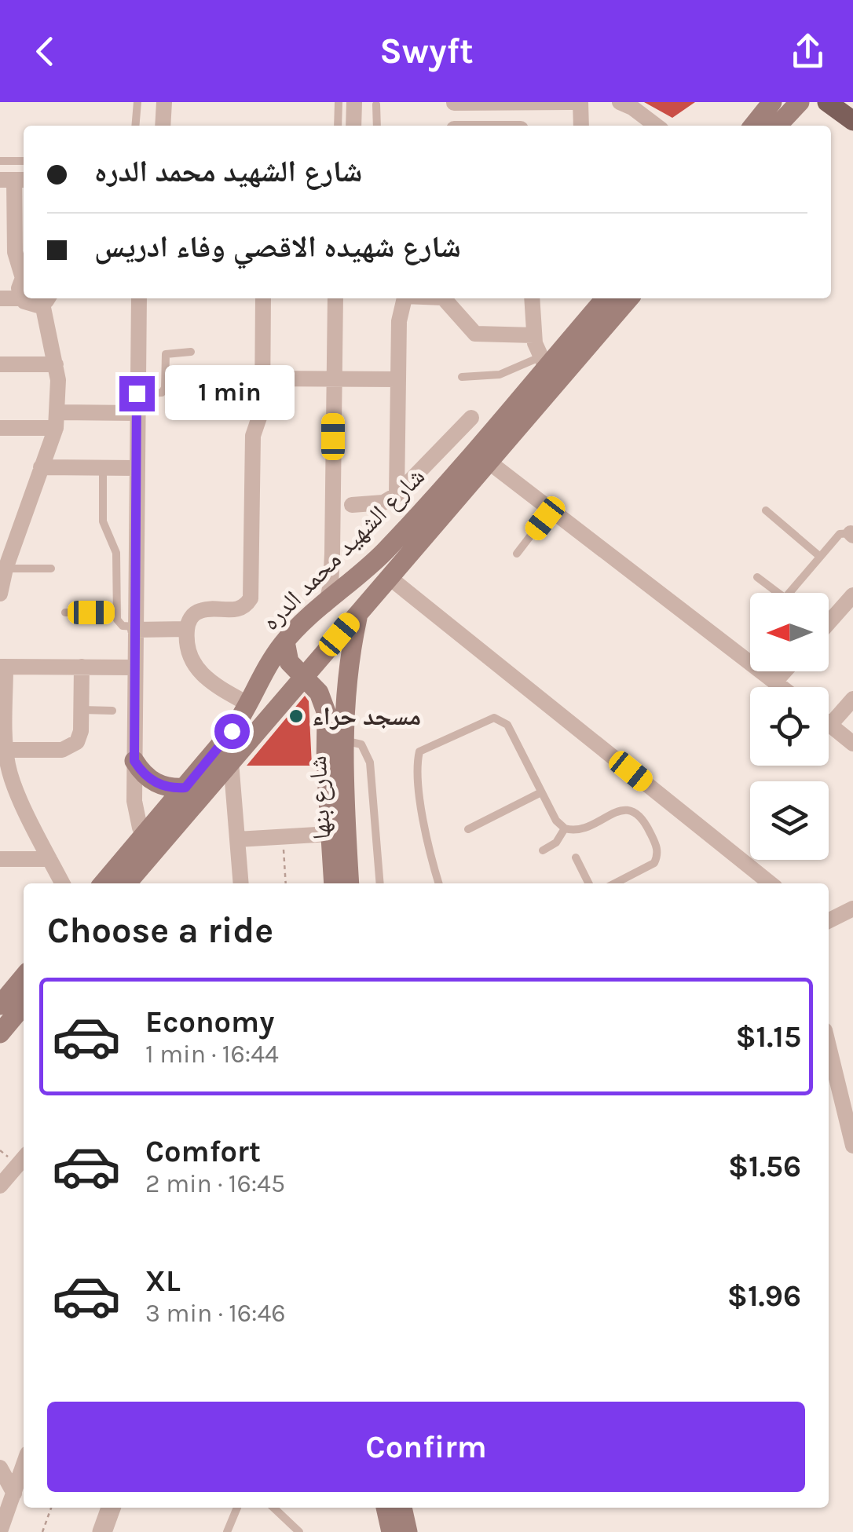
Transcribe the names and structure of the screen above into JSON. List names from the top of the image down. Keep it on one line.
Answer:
{"streets":{"main road":["شارع الشهيد محمد الدره","شارع بنها"]},"crossings":[["شارع الشهيد محمد الدره","شارع بنها"]],"places":["مسجد حراء"],"north":"left","page":{"header":"Swyft","banner":["شارع الشهيد محمد الدره","شارع شهيده الاقصي وفاء ادريس"],"bubble":"1 min","heading":"Choose a ride","list":[{"name":"Economy","note":"1 min · 16:44","value":"$1.15"},{"name":"Comfort","note":"2 min · 16:45","value":"$1.56"},{"name":"XL","note":"3 min · 16:46","value":"$1.96"}],"buttons":"Confirm"}}
